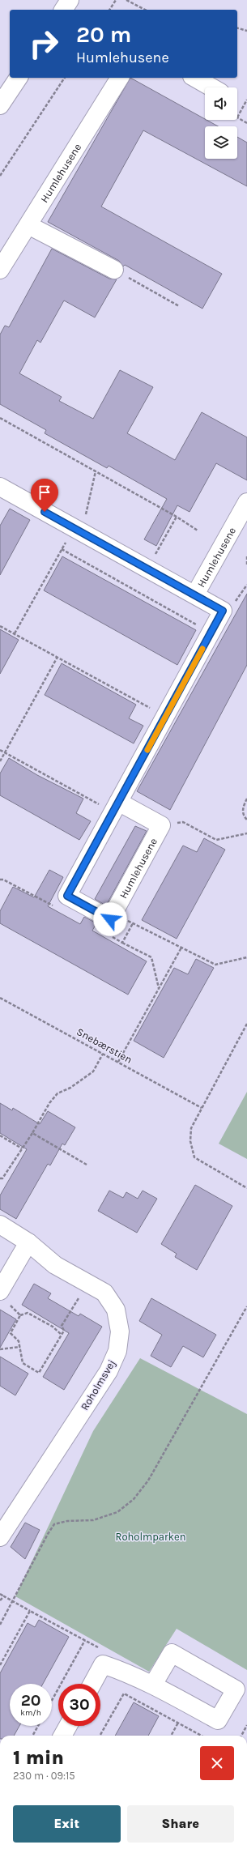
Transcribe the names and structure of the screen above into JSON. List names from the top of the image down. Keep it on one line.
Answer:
{"streets":{"street":["Humlehusene","Roholmsvej"],"path":["Snebærstien"]},"parks":["Roholmparken"],"page":{"turn":["20 m","Humlehusene"],"speed":"20 km/h","limit":"30","heading":["1 min","230 m · 09:15"],"buttons":["Exit","Share"]}}
